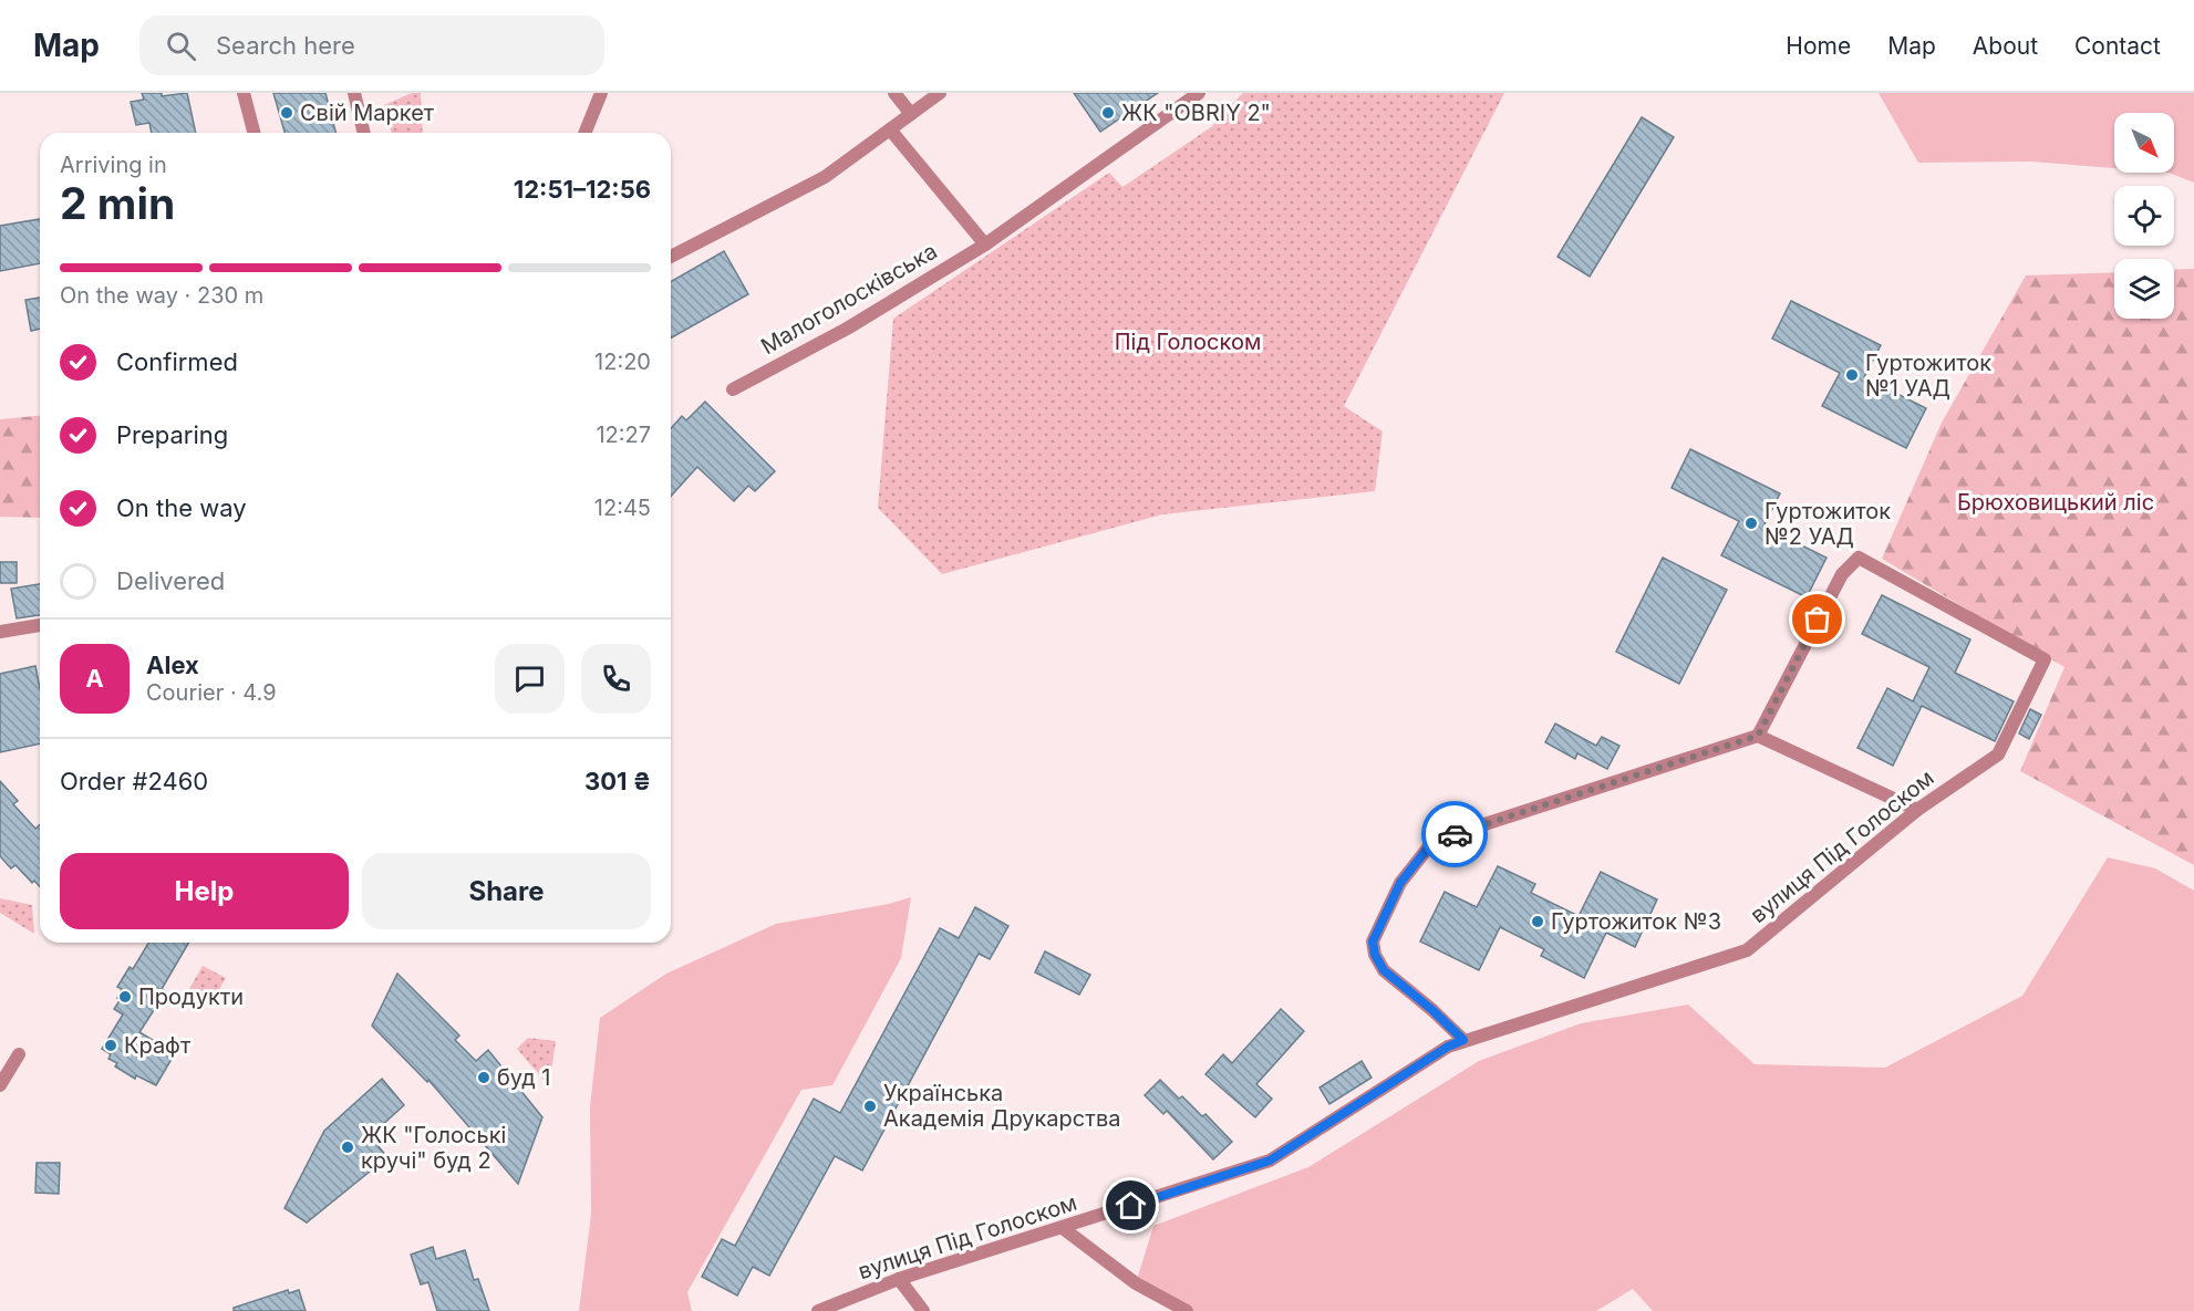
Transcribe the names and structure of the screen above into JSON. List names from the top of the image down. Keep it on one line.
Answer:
{"streets":{"street":["Малоголосківська","вулиця Під Голоском"]},"parks":["Під Голоском","Брюховицький ліс"],"places":["Свій Маркет","ЖК \"OBRIY 2\"","Гуртожиток №1 УАД","Гуртожиток №2 УАД","Гуртожиток №3","Продукти","Крафт","буд 1","Українська Академія Друкарства","ЖК \"Голоські кручі\" буд 2"],"north":"bottom right","page":{"header":"Map","search":"Search here","nav":["Home","Map","About","Contact"],"heading":["2 min","Arriving in","12:51–12:56"],"panel":["Alex","Courier · 4.9","Order #2460","301 ₴"],"bar":"On the way · 230 m","list":[["Confirmed","12:20"],["Preparing","12:27"],["On the way","12:45"],"Delivered"],"round":"A","buttons":["Help","Share"]}}
